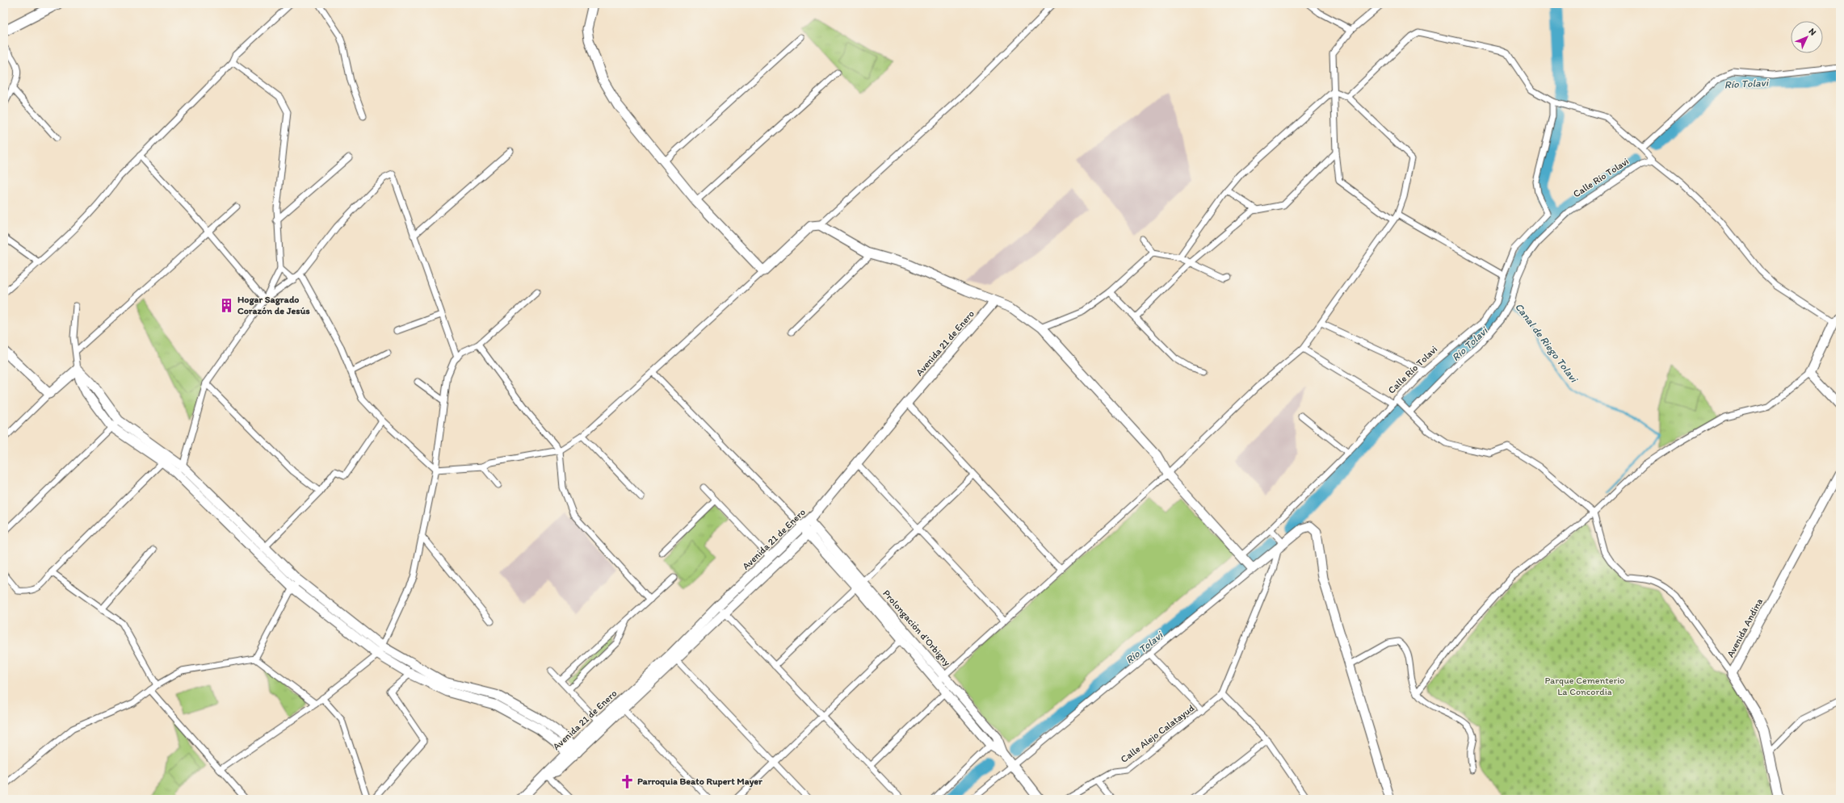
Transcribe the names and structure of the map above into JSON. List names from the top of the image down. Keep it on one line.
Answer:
{"streets":{"street":["Calle Río Tolavi","Avenida 21 de Enero","Prolongación d'Orbigny","Avenida Andina","Calle Alejo Calatayud"]},"crossings":[["Avenida 21 de Enero","Prolongación d'Orbigny"]],"water":["Río Tolavi","Canal de Riego Tolavi"],"parks":["Parque Cementerio La Concordia"],"places":{"building":["Hogar Sagrado Corazón de Jesús"],"church":["Parroquia Beato Rupert Mayer"]},"north":"top right"}
